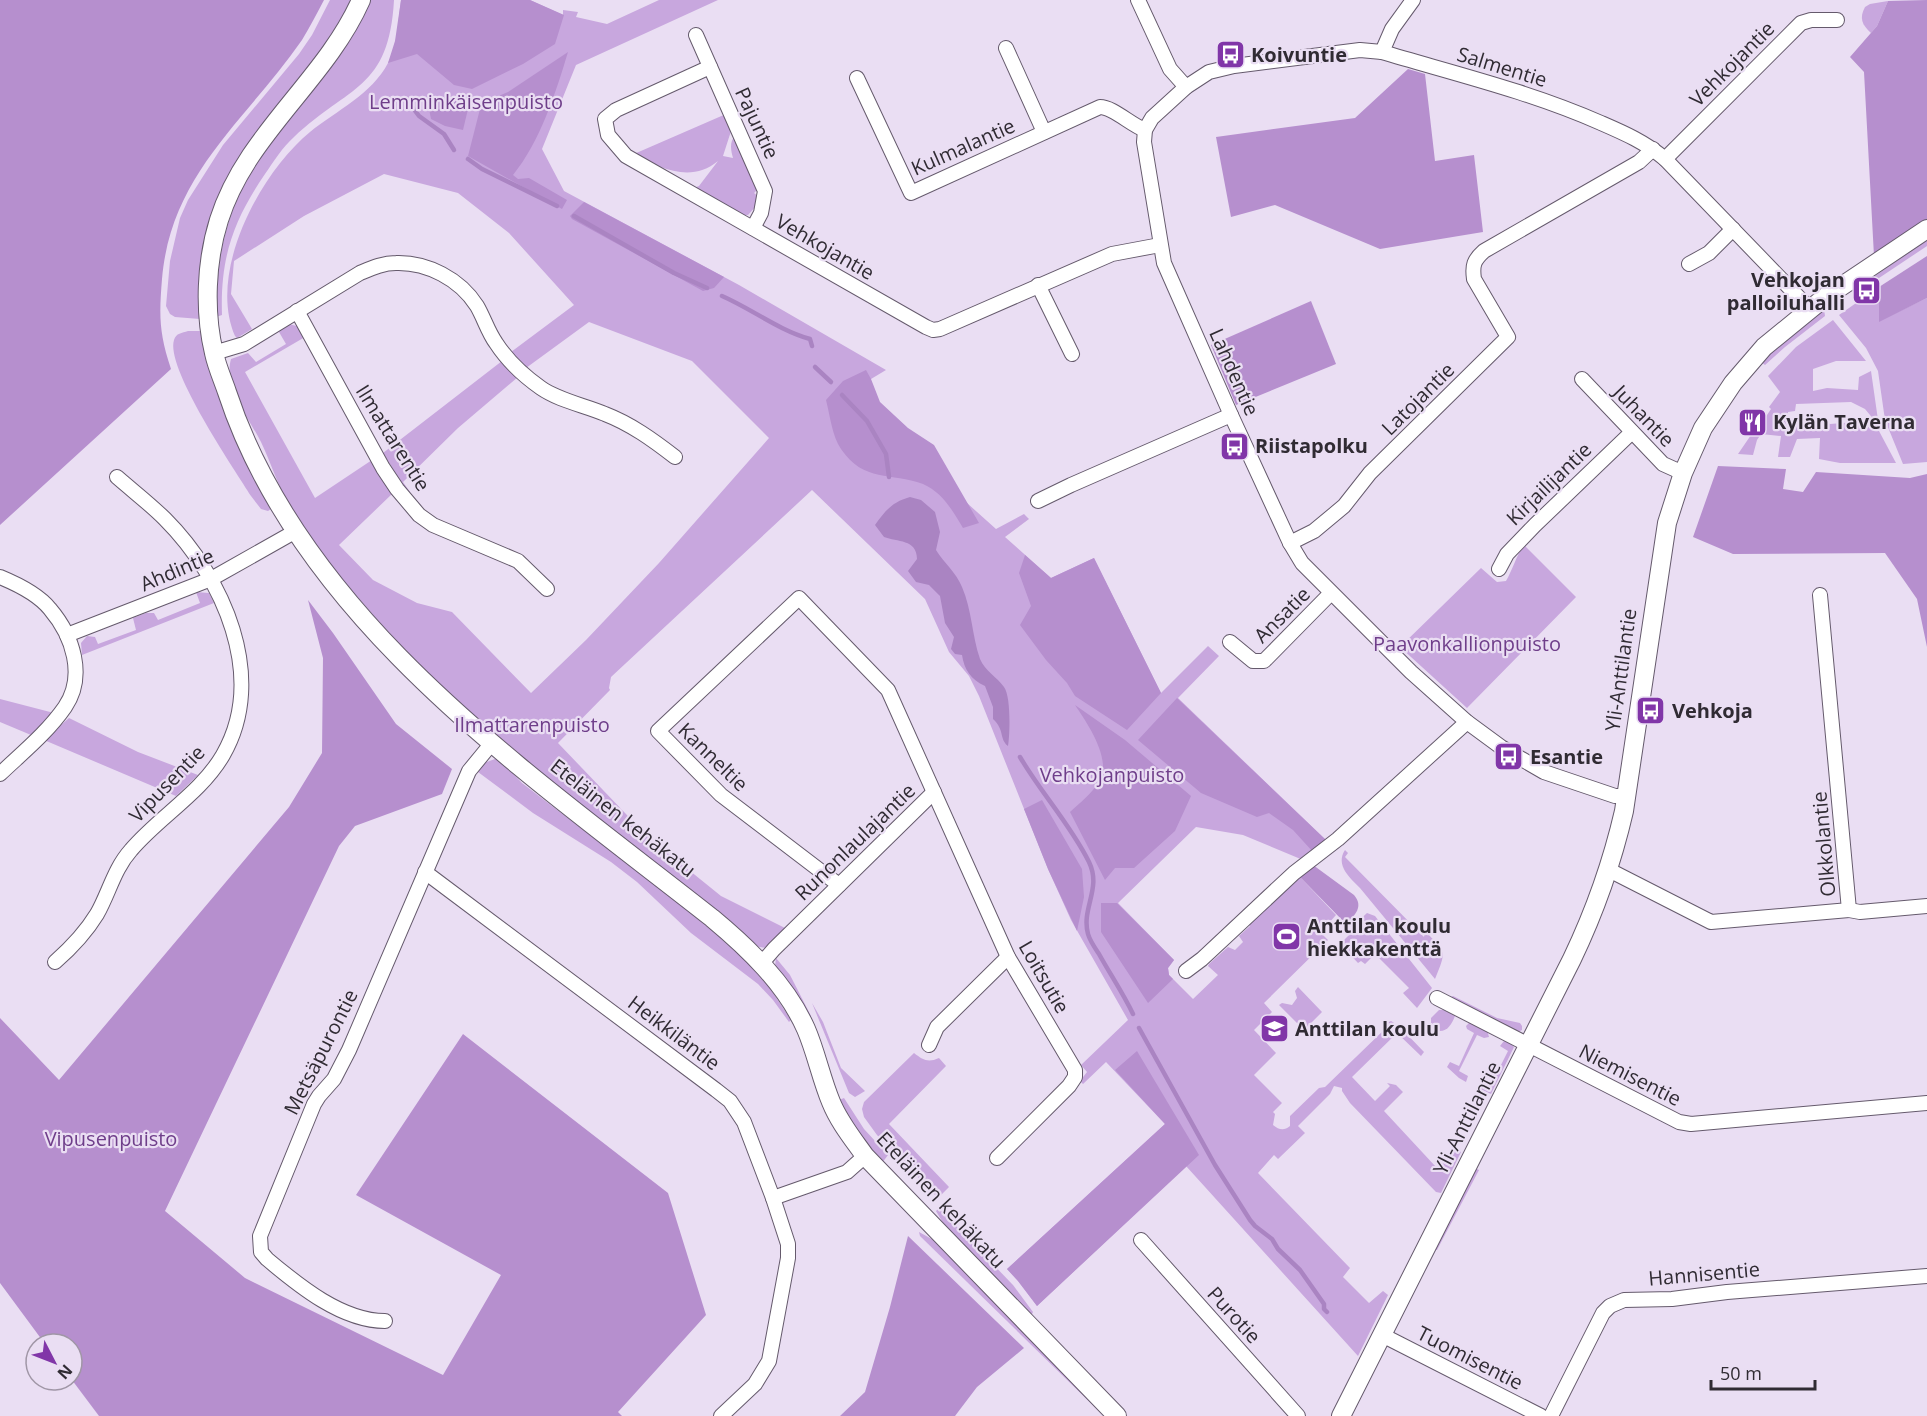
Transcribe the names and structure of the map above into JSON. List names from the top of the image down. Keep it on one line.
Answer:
{"streets":{"street":["Vehkojantie","Salmentie","Pajuntie","Kulmalantie","Lahdentie","Latojantie","Juhantie","Ilmattarentie","Kirjailijantie","Ahdintie","Ansatie","Yli-Anttilantie","Kanneltie","Vipusentie","Eteläinen kehäkatu","Runonlaulajantie","Olkkolantie","Loitsutie","Heikkiläntie","Metsäpurontie","Niemisentie","Hannisentie","Purotie","Tuomisentie"]},"crossings":[["Vehkojantie","Salmentie"],["Vehkojantie","Pajuntie"],["Vehkojantie","Lahdentie"],["Salmentie","Kulmalantie"],["Salmentie","Lahdentie"],["Salmentie","Latojantie"],["Salmentie","Yli-Anttilantie"],["Kulmalantie","Lahdentie"],["Lahdentie","Latojantie"],["Lahdentie","Ansatie"],["Lahdentie","Yli-Anttilantie"],["Juhantie","Kirjailijantie"],["Juhantie","Yli-Anttilantie"],["Ahdintie","Vipusentie"],["Ahdintie","Eteläinen kehäkatu"],["Yli-Anttilantie","Olkkolantie"],["Yli-Anttilantie","Niemisentie"],["Yli-Anttilantie","Tuomisentie"],["Kanneltie","Runonlaulajantie"],["Eteläinen kehäkatu","Runonlaulajantie"],["Eteläinen kehäkatu","Metsäpurontie"],["Runonlaulajantie","Loitsutie"],["Heikkiläntie","Metsäpurontie"]],"parks":["Lemminkäisenpuisto","Paavonkallionpuisto","Ilmattarenpuisto","Vehkojanpuisto","Vipusenpuisto"],"places":{"bus stop":["Koivuntie","Vehkojan palloiluhalli","Riistapolku","Vehkoja","Esantie"],"restaurant":["Kylän Taverna"],"sports":["Anttilan koulu hiekkakenttä"],"school or university":["Anttilan koulu"]},"scale_bar":"50 m","north":"bottom right"}
